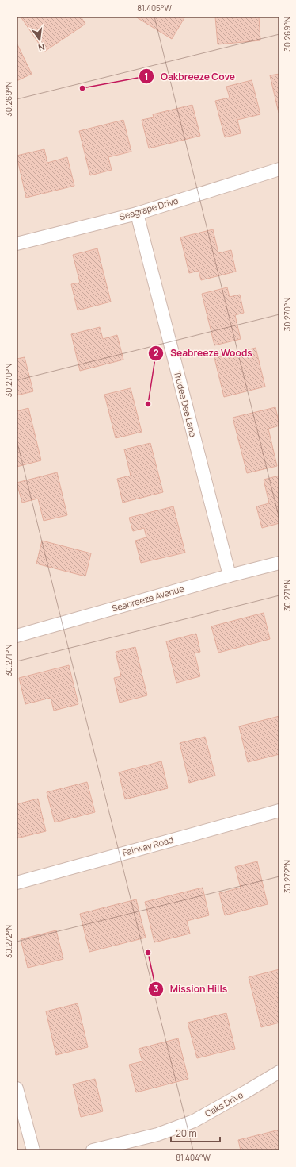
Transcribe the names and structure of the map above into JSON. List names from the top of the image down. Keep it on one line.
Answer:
{"streets":{"street":["Seagrape Drive","Trudee Dee Lane","Seabreeze Avenue","Fairway Road","Oaks Drive"]},"crossings":[["Seagrape Drive","Trudee Dee Lane"],["Trudee Dee Lane","Seabreeze Avenue"]],"places":["Oakbreeze Cove","Seabreeze Woods","Mission Hills"],"scale_bar":"20 m","north":"bottom","coordinates":["81.405°W","30.269°N","30.270°N","30.271°N","30.272°N","81.404°W"]}
